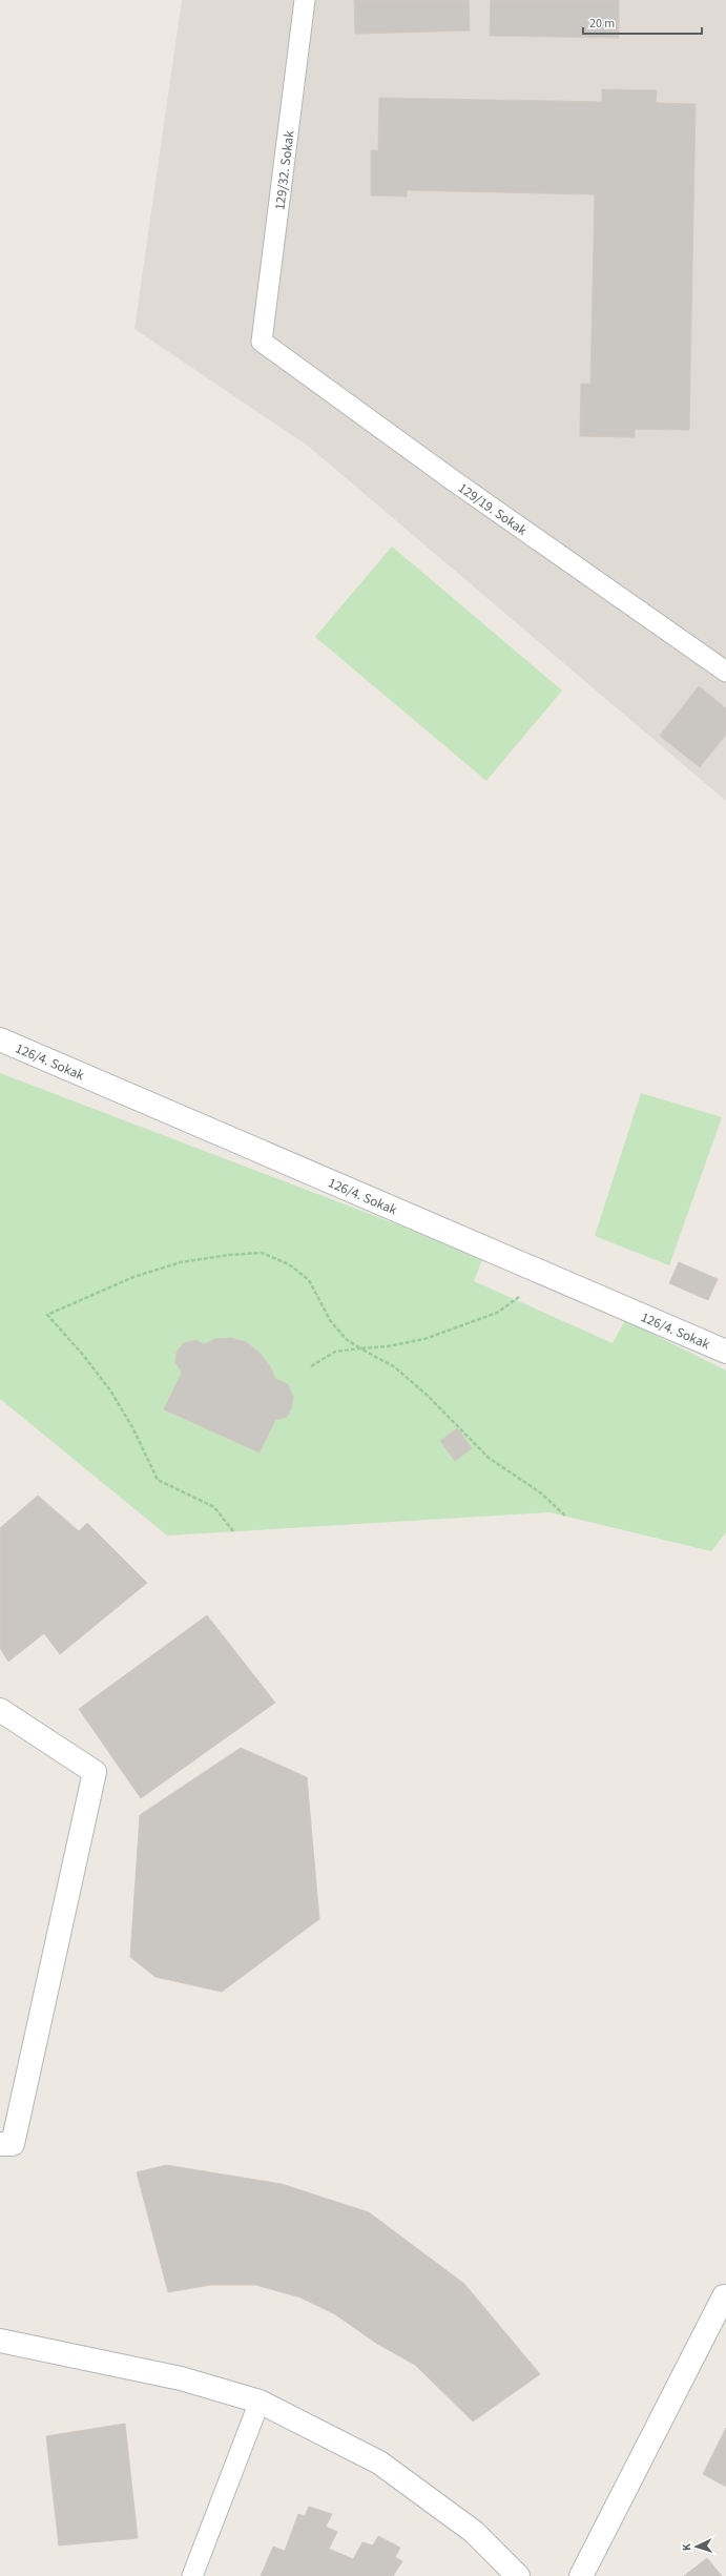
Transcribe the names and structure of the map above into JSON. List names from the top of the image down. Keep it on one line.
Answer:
{"streets":{"street":["126/4. Sokak"],"lane":["129/32. Sokak","129/19. Sokak"]},"crossings":[["129/32. Sokak","129/19. Sokak"]],"scale_bar":"20 m","north":"left"}
